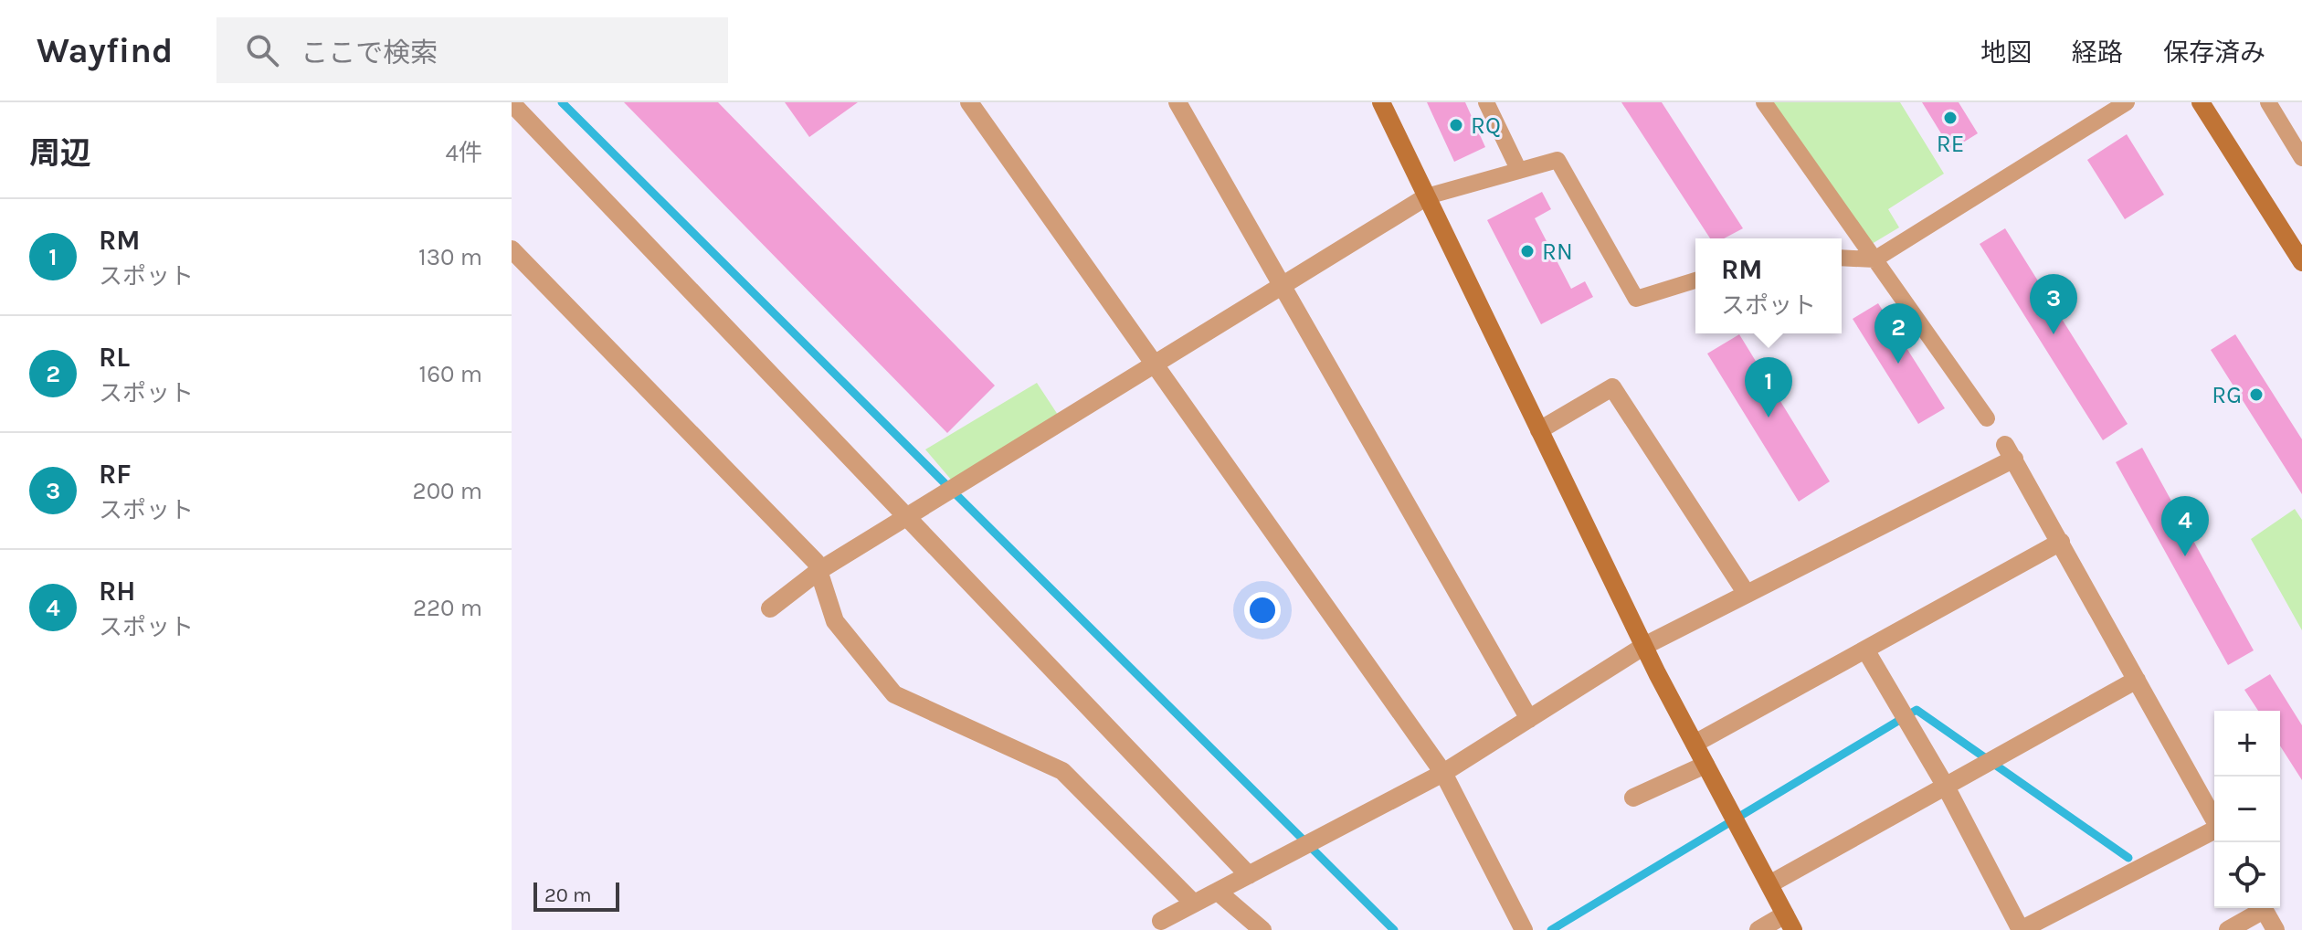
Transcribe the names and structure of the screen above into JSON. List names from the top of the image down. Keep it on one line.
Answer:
{"places":["RE","RQ","RN","RG"],"scale_bar":"20 m","page":{"header":"Wayfind","search":"ここで検索","nav":["地図","経路","保存済み"],"heading":["周辺","4件"],"list":[{"mark":"1","name":"RM","note":"スポット","value":"130 m"},{"mark":"2","name":"RL","note":"スポット","value":"160 m"},{"mark":"3","name":"RF","note":"スポット","value":"200 m"},{"mark":"4","name":"RH","note":"スポット","value":"220 m"}],"popup":["RM","スポット"],"pins":["3","2","1","4"],"map_buttons":["+","−"],"scale":"20 m"}}
